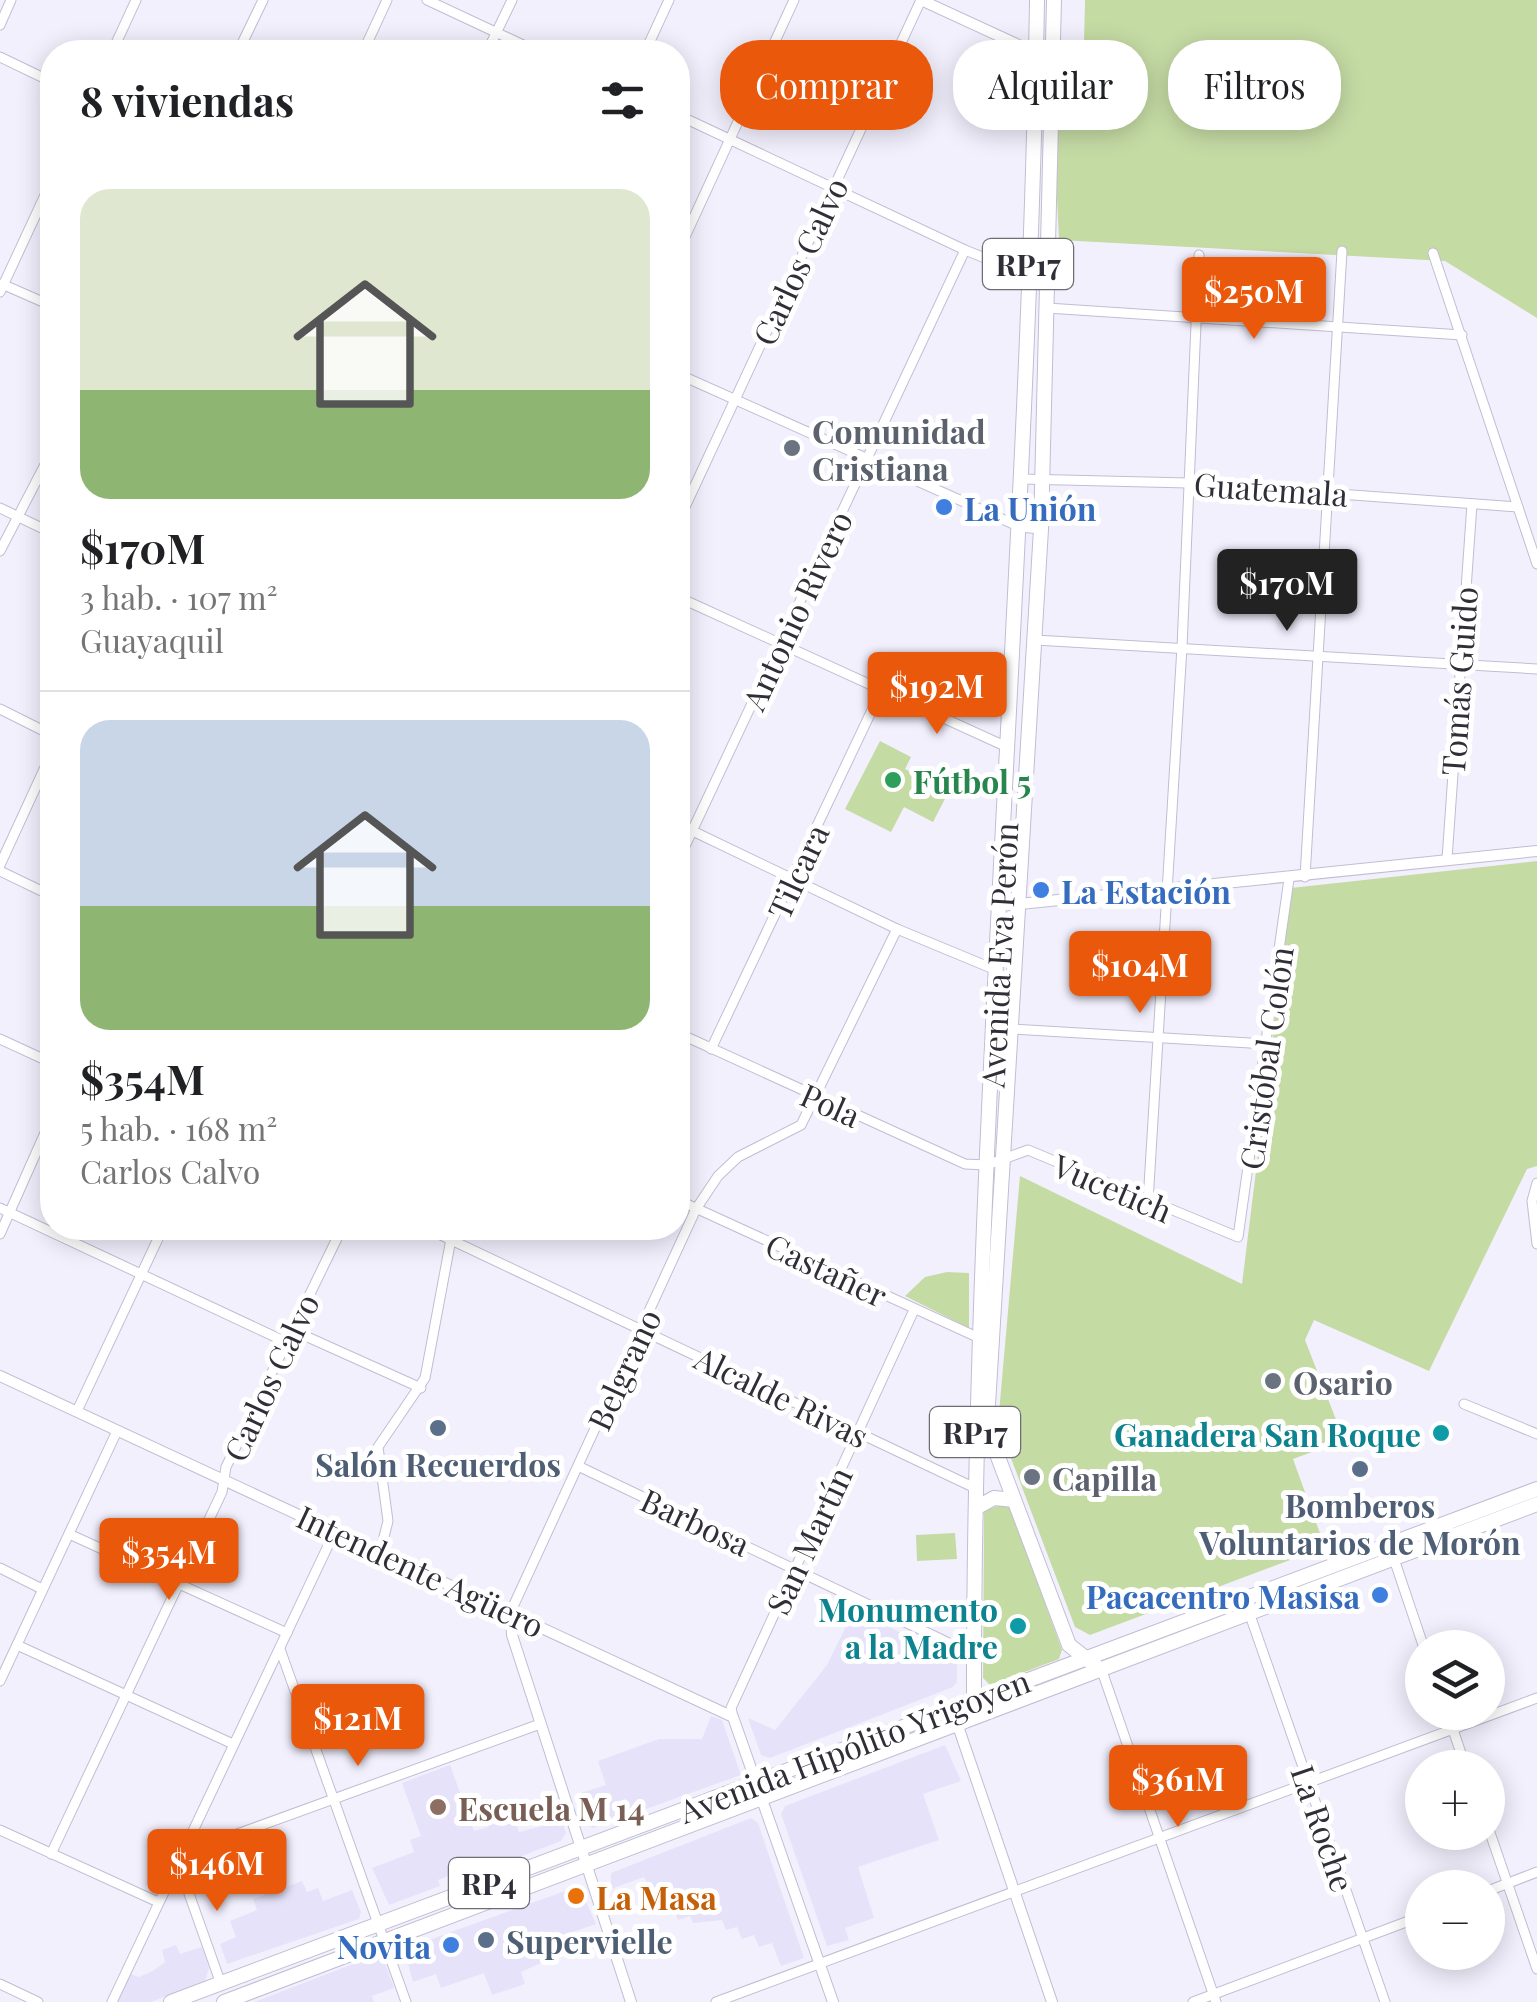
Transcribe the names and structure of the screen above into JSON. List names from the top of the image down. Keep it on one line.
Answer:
{"streets":{"main road":["RP17","Avenida Eva Perón","Avenida Hipólito Yrigoyen","RP4"],"street":["Carlos Calvo","Guatemala","Antonio Rivero","Tomás Guido","Tilcara","Cristóbal Colón","Pola","Vucetich","Castañer","Belgrano","Alcalde Rivas","Barbosa","San Martín","Intendente Agüero","La Roche"]},"crossings":[["Carlos Calvo","Intendente Agüero"],["Guatemala","Tomás Guido"],["Guatemala","Avenida Eva Perón"],["Tilcara","Pola"],["Avenida Eva Perón","Pola"],["Avenida Eva Perón","Vucetich"],["Avenida Eva Perón","Castañer"],["Avenida Eva Perón","Alcalde Rivas"],["Avenida Eva Perón","Barbosa"],["Avenida Eva Perón","Avenida Hipólito Yrigoyen"],["Cristóbal Colón","Vucetich"],["Pola","Vucetich"],["Pola","Belgrano"],["Castañer","Belgrano"],["Castañer","San Martín"],["Belgrano","Alcalde Rivas"],["Belgrano","Barbosa"],["Belgrano","Intendente Agüero"],["Alcalde Rivas","San Martín"],["Barbosa","San Martín"],["San Martín","Intendente Agüero"],["Avenida Hipólito Yrigoyen","La Roche"]],"places":["Comunidad Cristiana","La Unión","Fútbol 5","La Estación","Osario","Salón Recuerdos","Ganadera San Roque","Bomberos Voluntarios de Morón","Capilla","Pacacentro Masisa","Monumento a la Madre","Escuela M 14","La Masa","Supervielle","Novita"],"page":{"chip":["Comprar","Alquilar","Filtros"],"heading":"8 viviendas","list":[{"name":"$170M","note":"3 hab. · 107 m² · Guayaquil"},{"name":"$354M","note":"5 hab. · 168 m² · Carlos Calvo"}],"price":["$250M","$170M","$192M","$104M","$354M","$121M","$361M","$146M"],"map_buttons":["+","−"]}}
